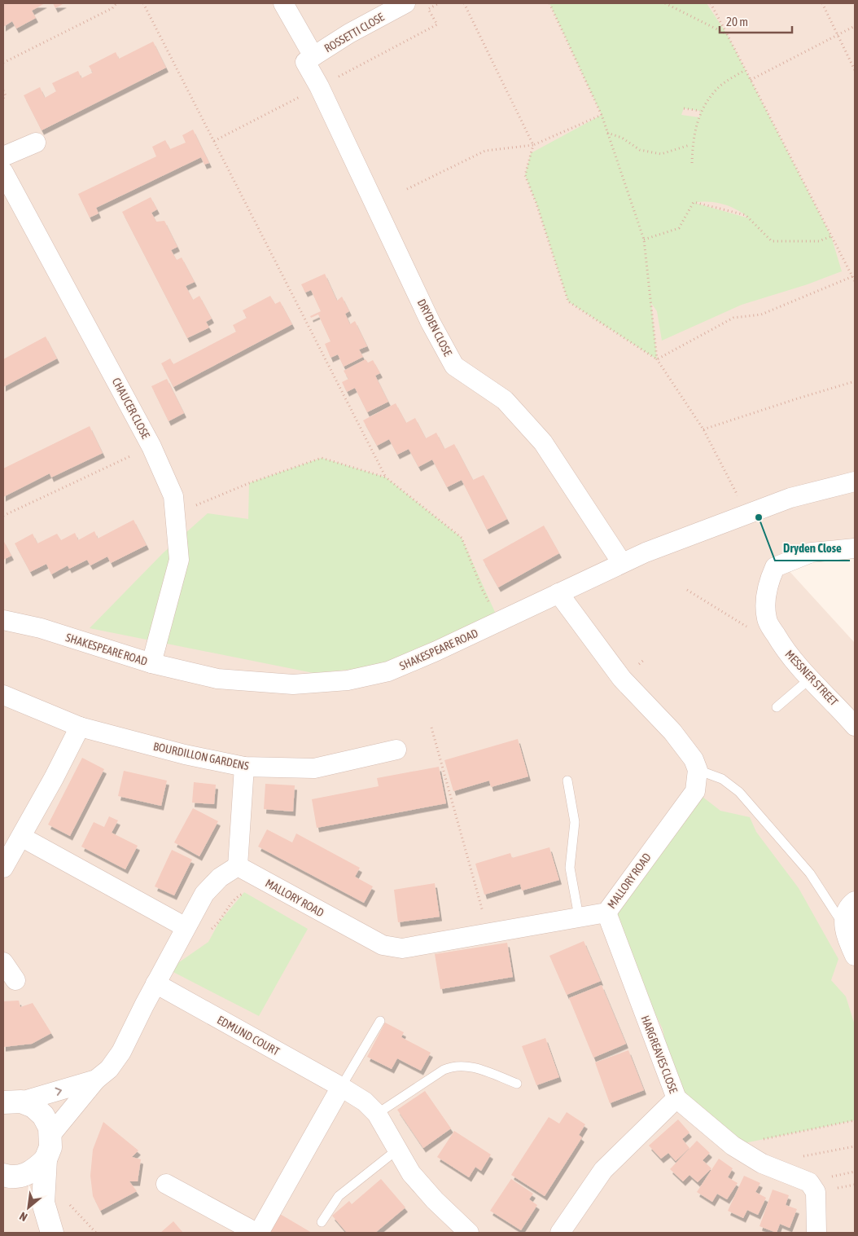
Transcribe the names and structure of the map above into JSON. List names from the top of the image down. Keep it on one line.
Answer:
{"streets":{"street":["ROSSETTI CLOSE","DRYDEN CLOSE","CHAUCER CLOSE","SHAKESPEARE ROAD","MESSNER STREET","BOURDILLON GARDENS","MALLORY ROAD","EDMUND COURT","HARGREAVES CLOSE"]},"crossings":[["ROSSETTI CLOSE","DRYDEN CLOSE"],["DRYDEN CLOSE","SHAKESPEARE ROAD"],["CHAUCER CLOSE","SHAKESPEARE ROAD"],["MALLORY ROAD","HARGREAVES CLOSE"]],"places":["Dryden Close"],"scale_bar":"20 m","north":"bottom left"}
